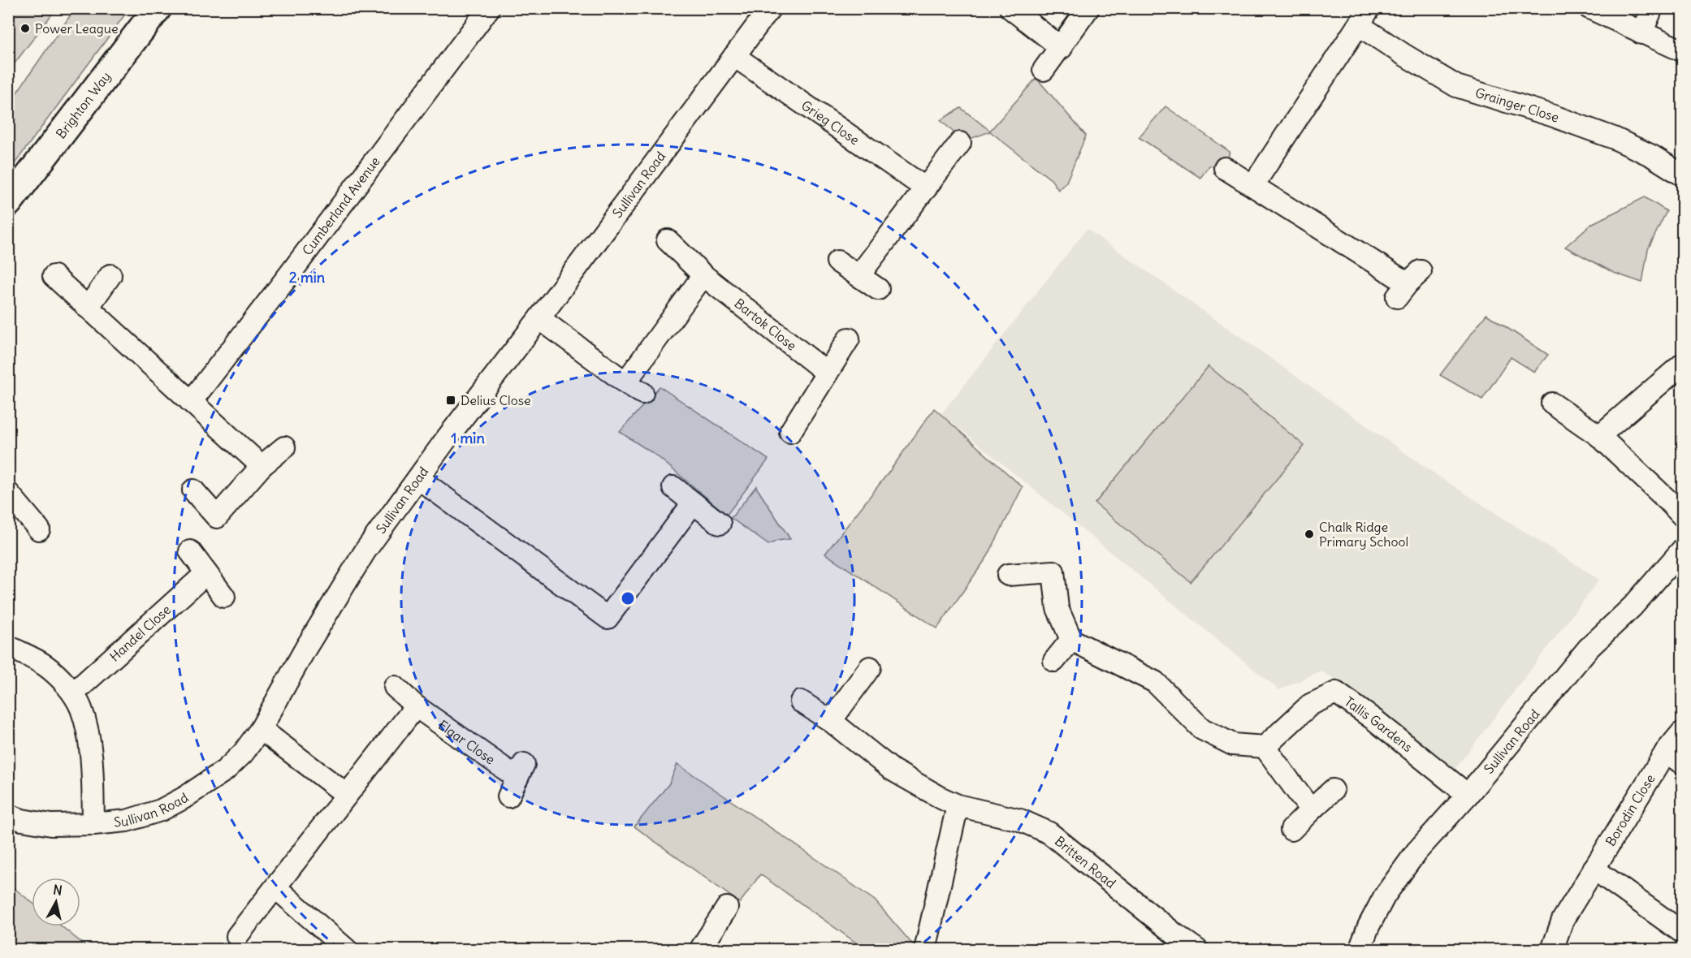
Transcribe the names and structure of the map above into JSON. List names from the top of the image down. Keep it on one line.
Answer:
{"streets":{"street":["Grainger Close","Brighton Way","Grieg Close","Sullivan Road","Cumberland Avenue","Bartok Close","Handel Close","Tallis Gardens","Elgar Close","Borodin Close","Britten Road"]},"crossings":[["Grieg Close","Sullivan Road"],["Sullivan Road","Tallis Gardens"]],"places":{"other":["Power League","Chalk Ridge Primary School"],"transit":["Delius Close"]},"north":"top","rings":["2 min","1 min"]}
